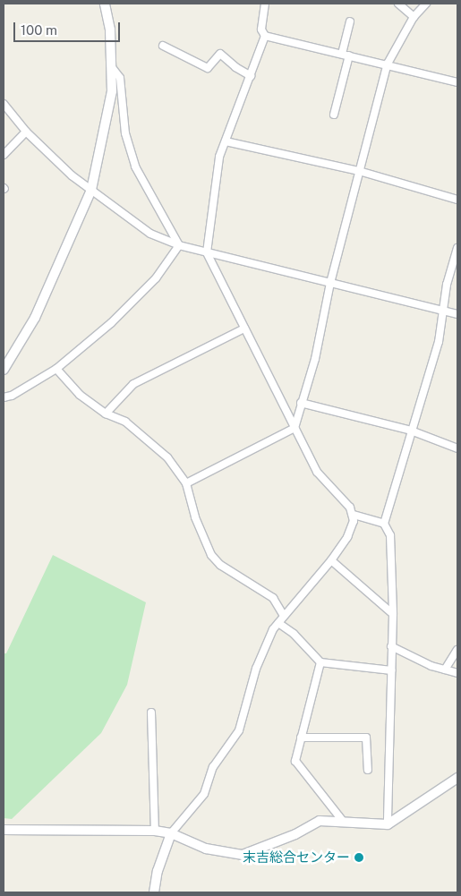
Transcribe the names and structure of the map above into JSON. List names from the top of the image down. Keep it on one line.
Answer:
{"places":["末吉総合センター"],"scale_bar":"100 m"}
